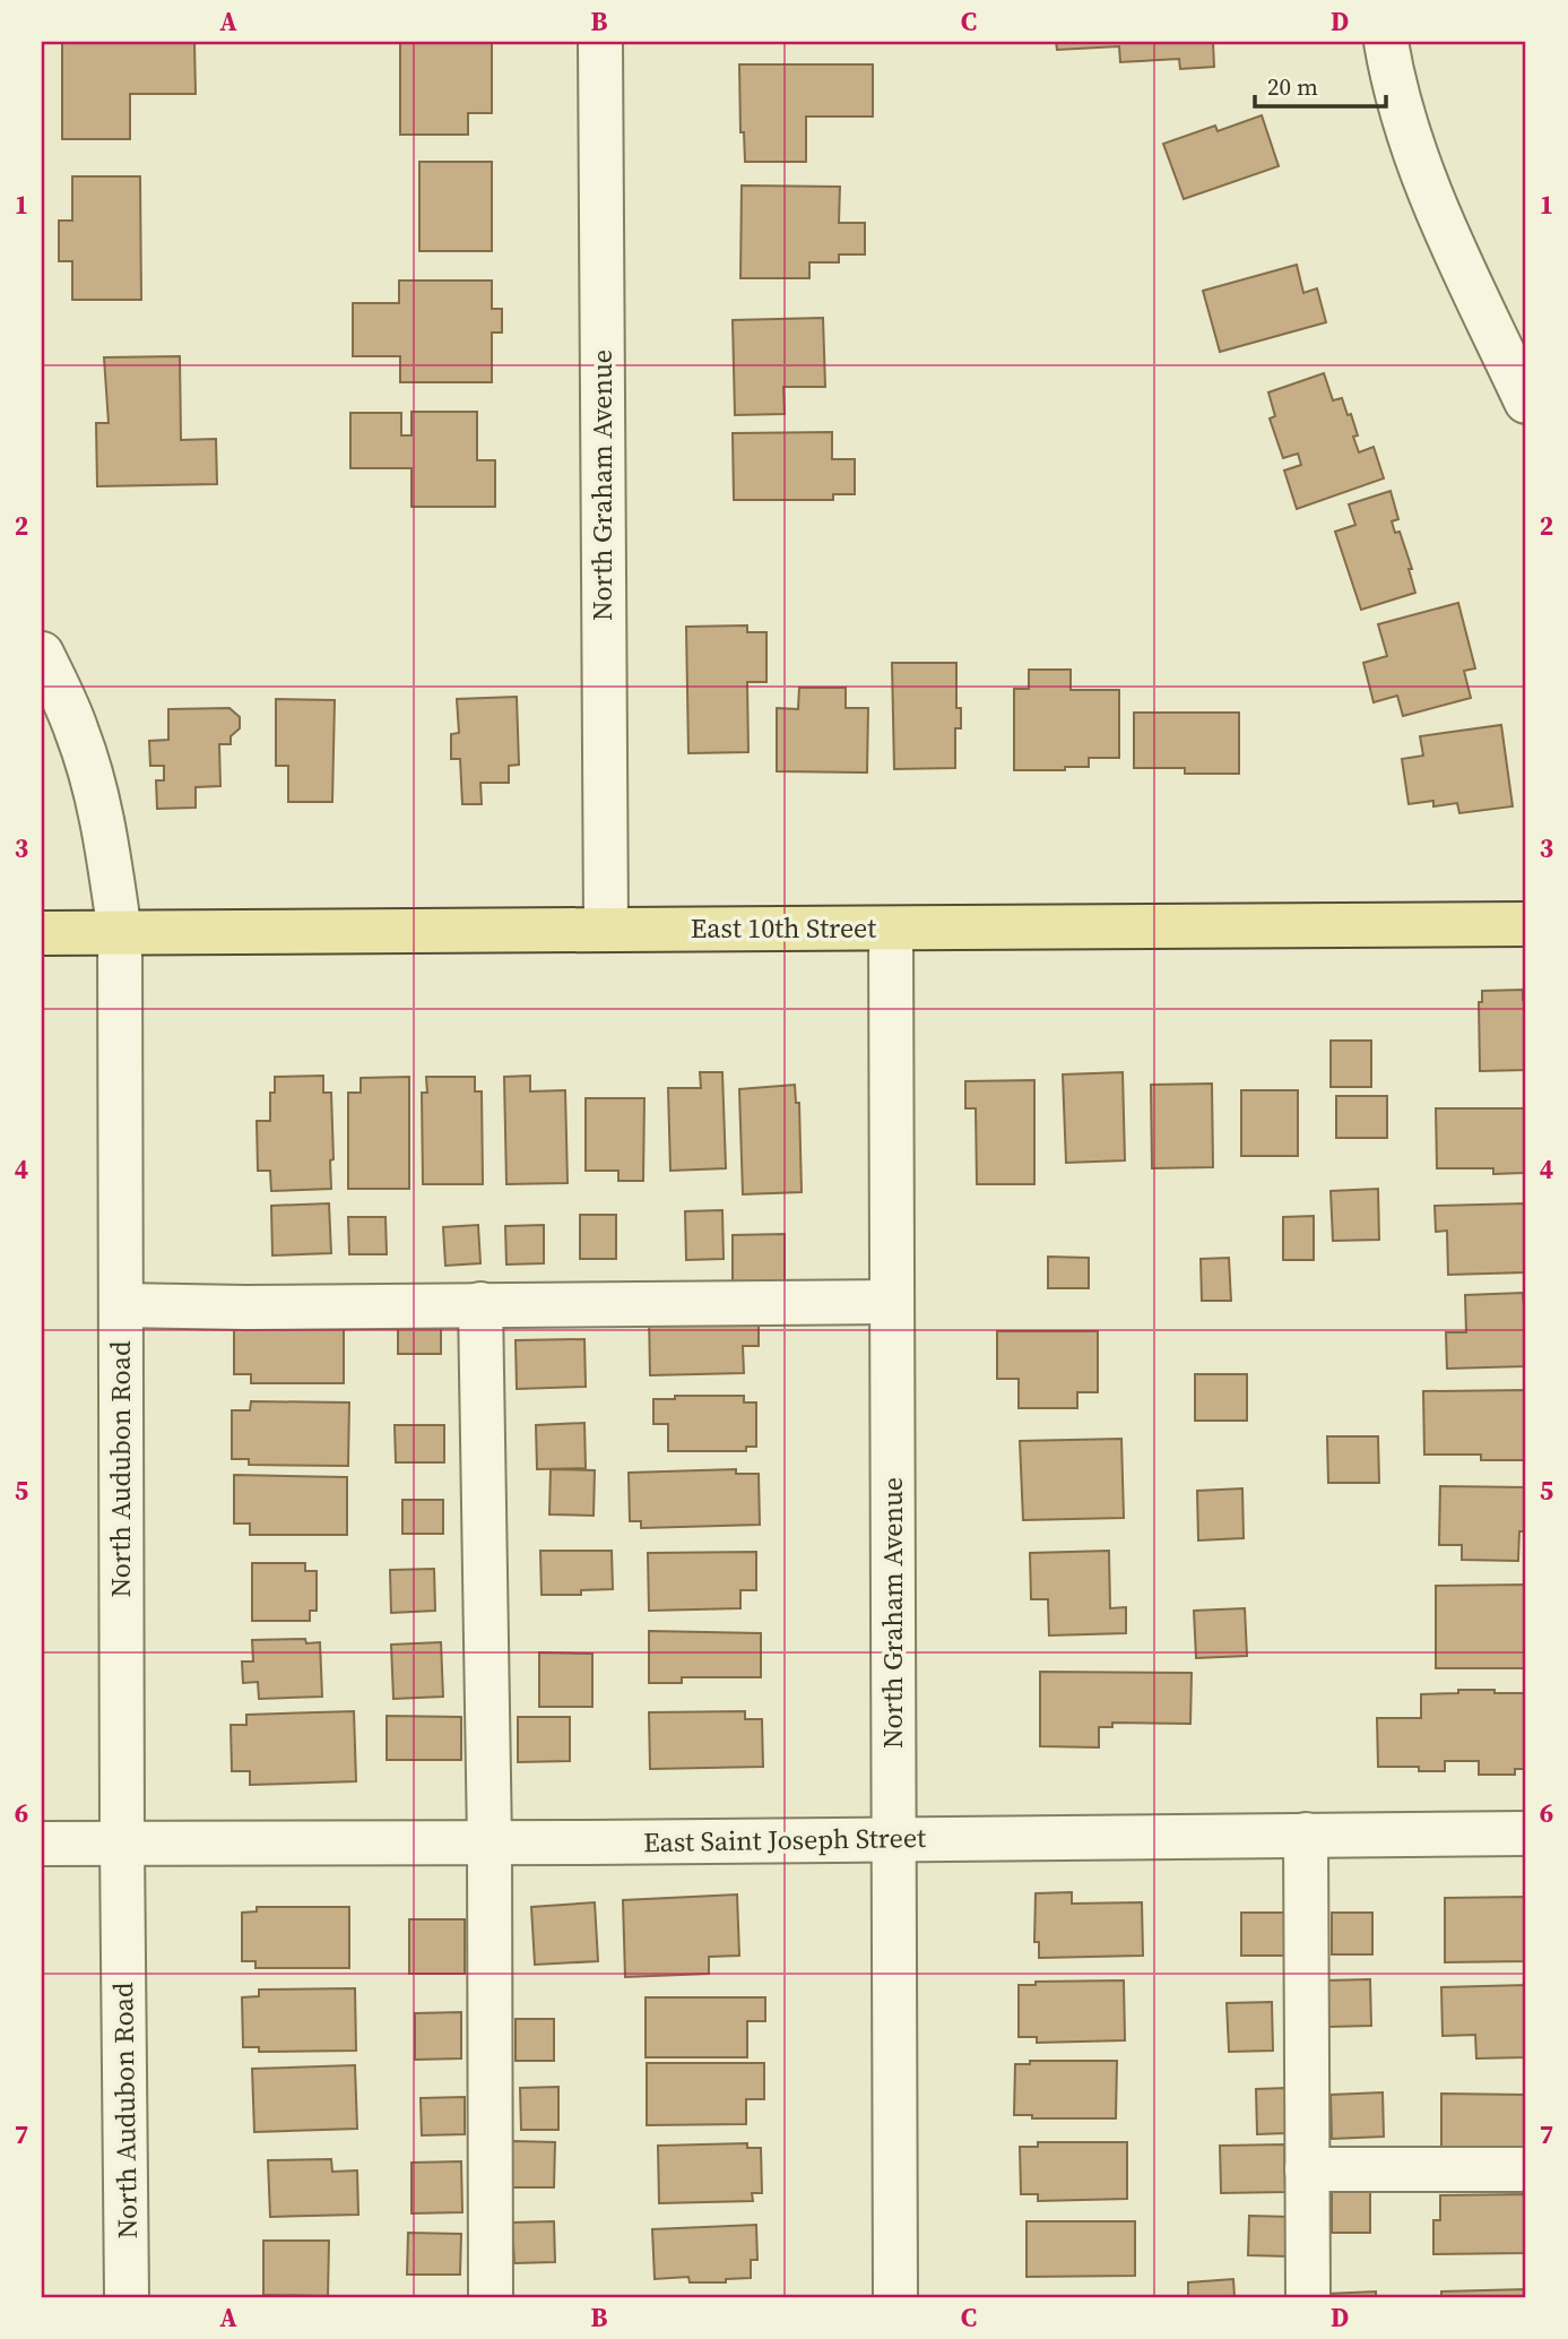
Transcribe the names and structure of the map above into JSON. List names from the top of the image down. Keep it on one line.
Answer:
{"streets":{"main road":["East 10th Street"],"street":["North Graham Avenue","North Audubon Road","East Saint Joseph Street"]},"crossings":[["North Graham Avenue","East 10th Street"],["North Graham Avenue","East Saint Joseph Street"],["East 10th Street","North Audubon Road"],["North Audubon Road","East Saint Joseph Street"]],"scale_bar":"20 m","grid":{"columns":["A","B","C","D"],"rows":["1","2","3","4","5","6","7"]}}
